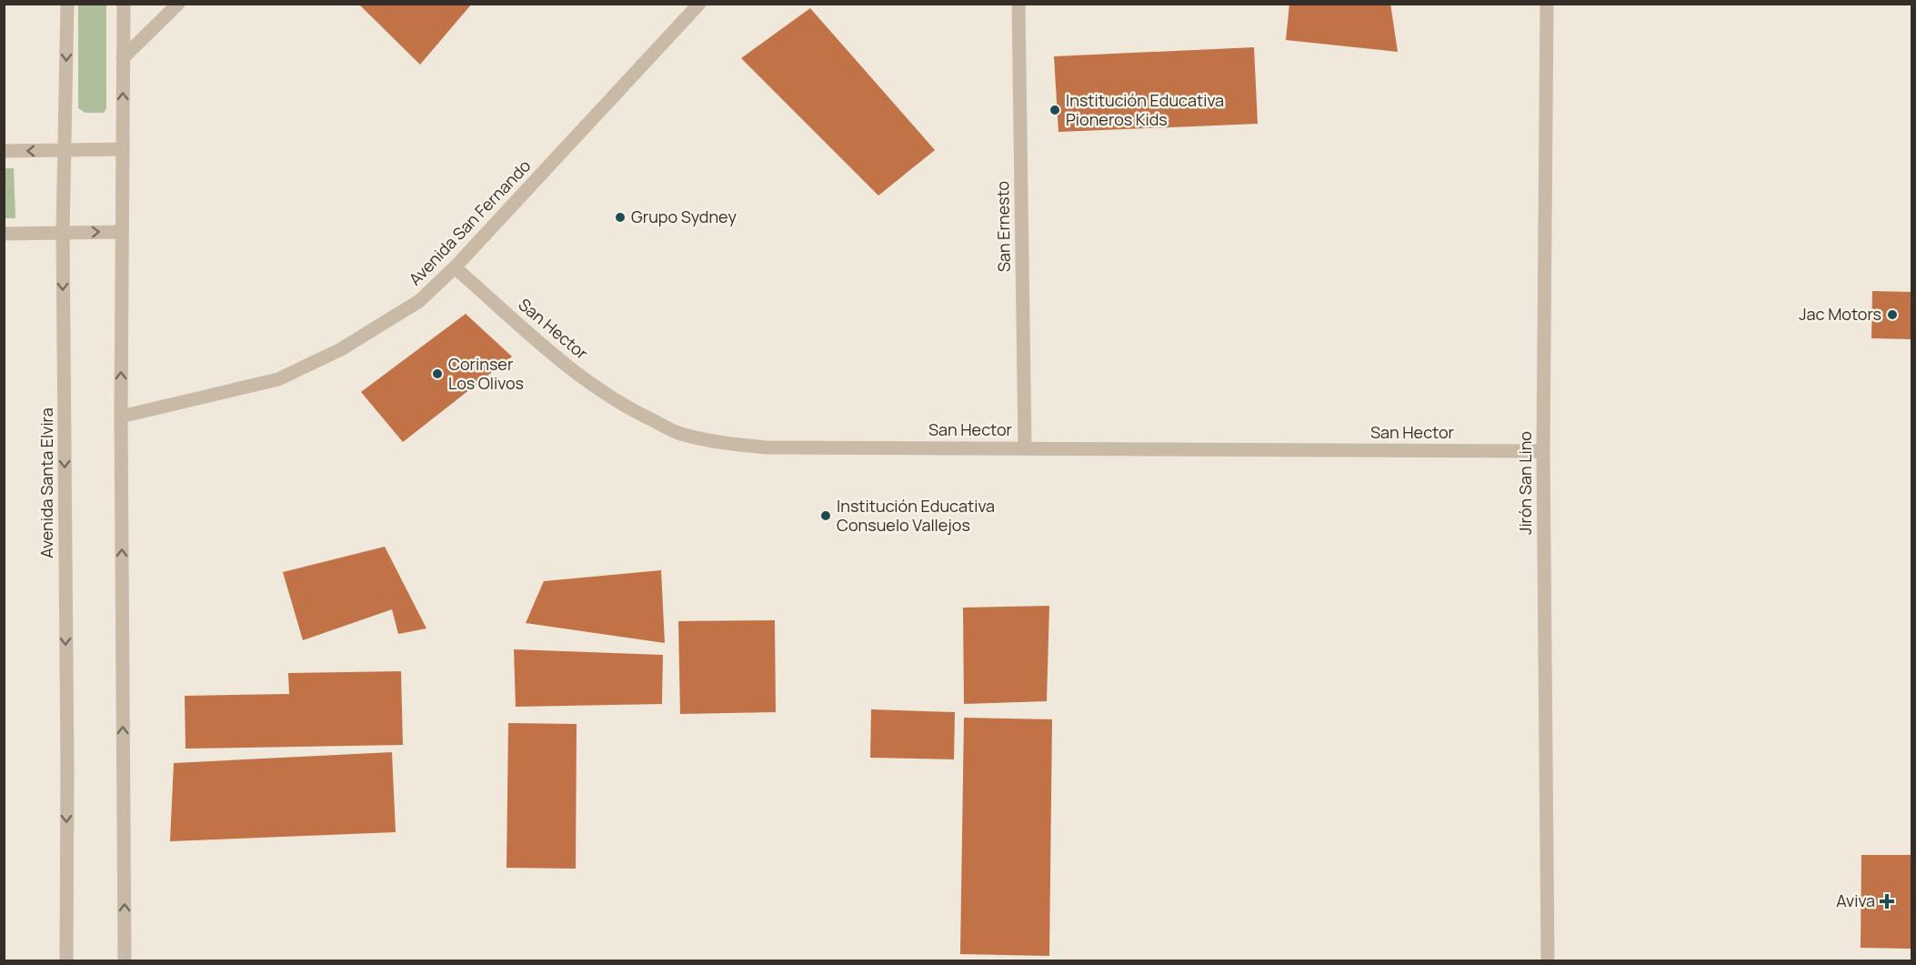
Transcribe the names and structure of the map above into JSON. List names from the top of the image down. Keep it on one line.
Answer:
{"streets":{"street":["Avenida San Fernando","San Ernesto","San Hector","Avenida Santa Elvira","Jirón San Lino"]},"crossings":[["Avenida San Fernando","San Hector"],["San Ernesto","San Hector"],["San Hector","Jirón San Lino"]],"places":{"other":["Institución Educativa Pioneros Kids","Grupo Sydney","Jac Motors","Corinser Los Olivos","Institución Educativa Consuelo Vallejos"],"health":["Aviva"]}}
